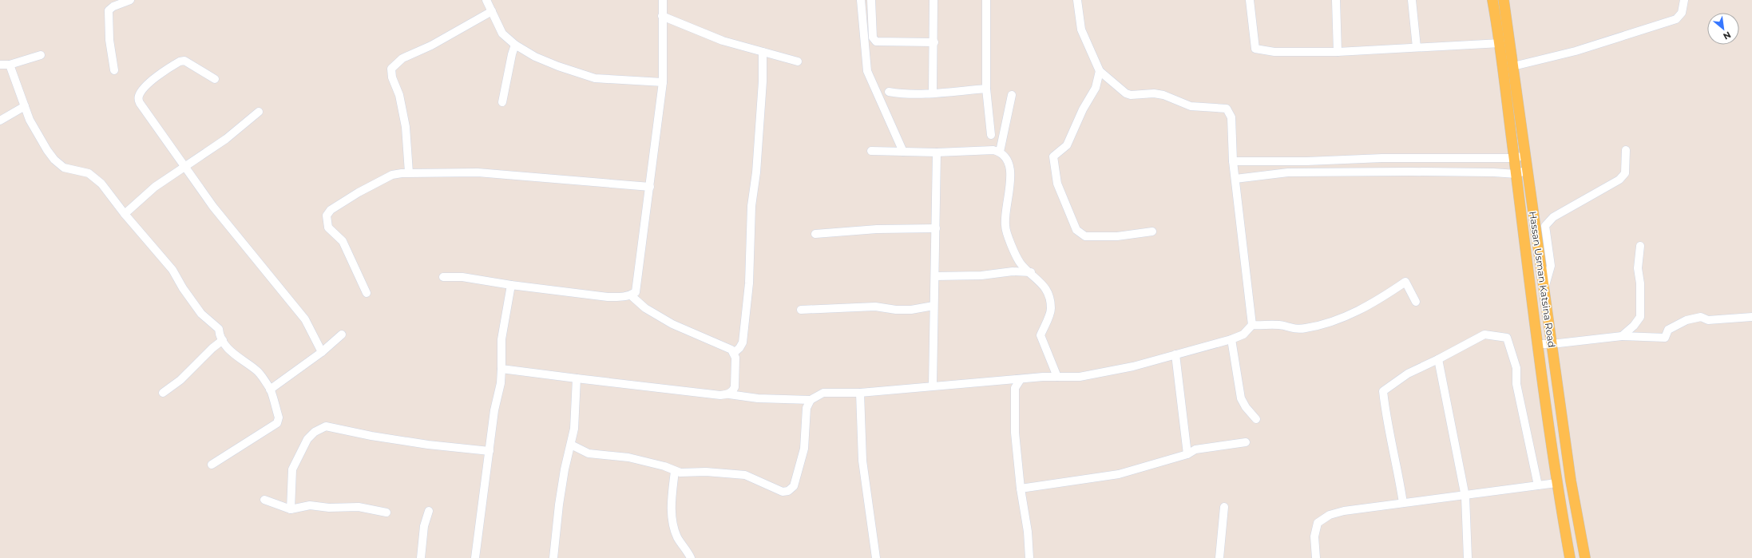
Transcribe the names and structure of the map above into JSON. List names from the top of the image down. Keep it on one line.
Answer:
{"streets":{"main road":["Hassan Usman Katsina Road"]},"north":"bottom right"}
